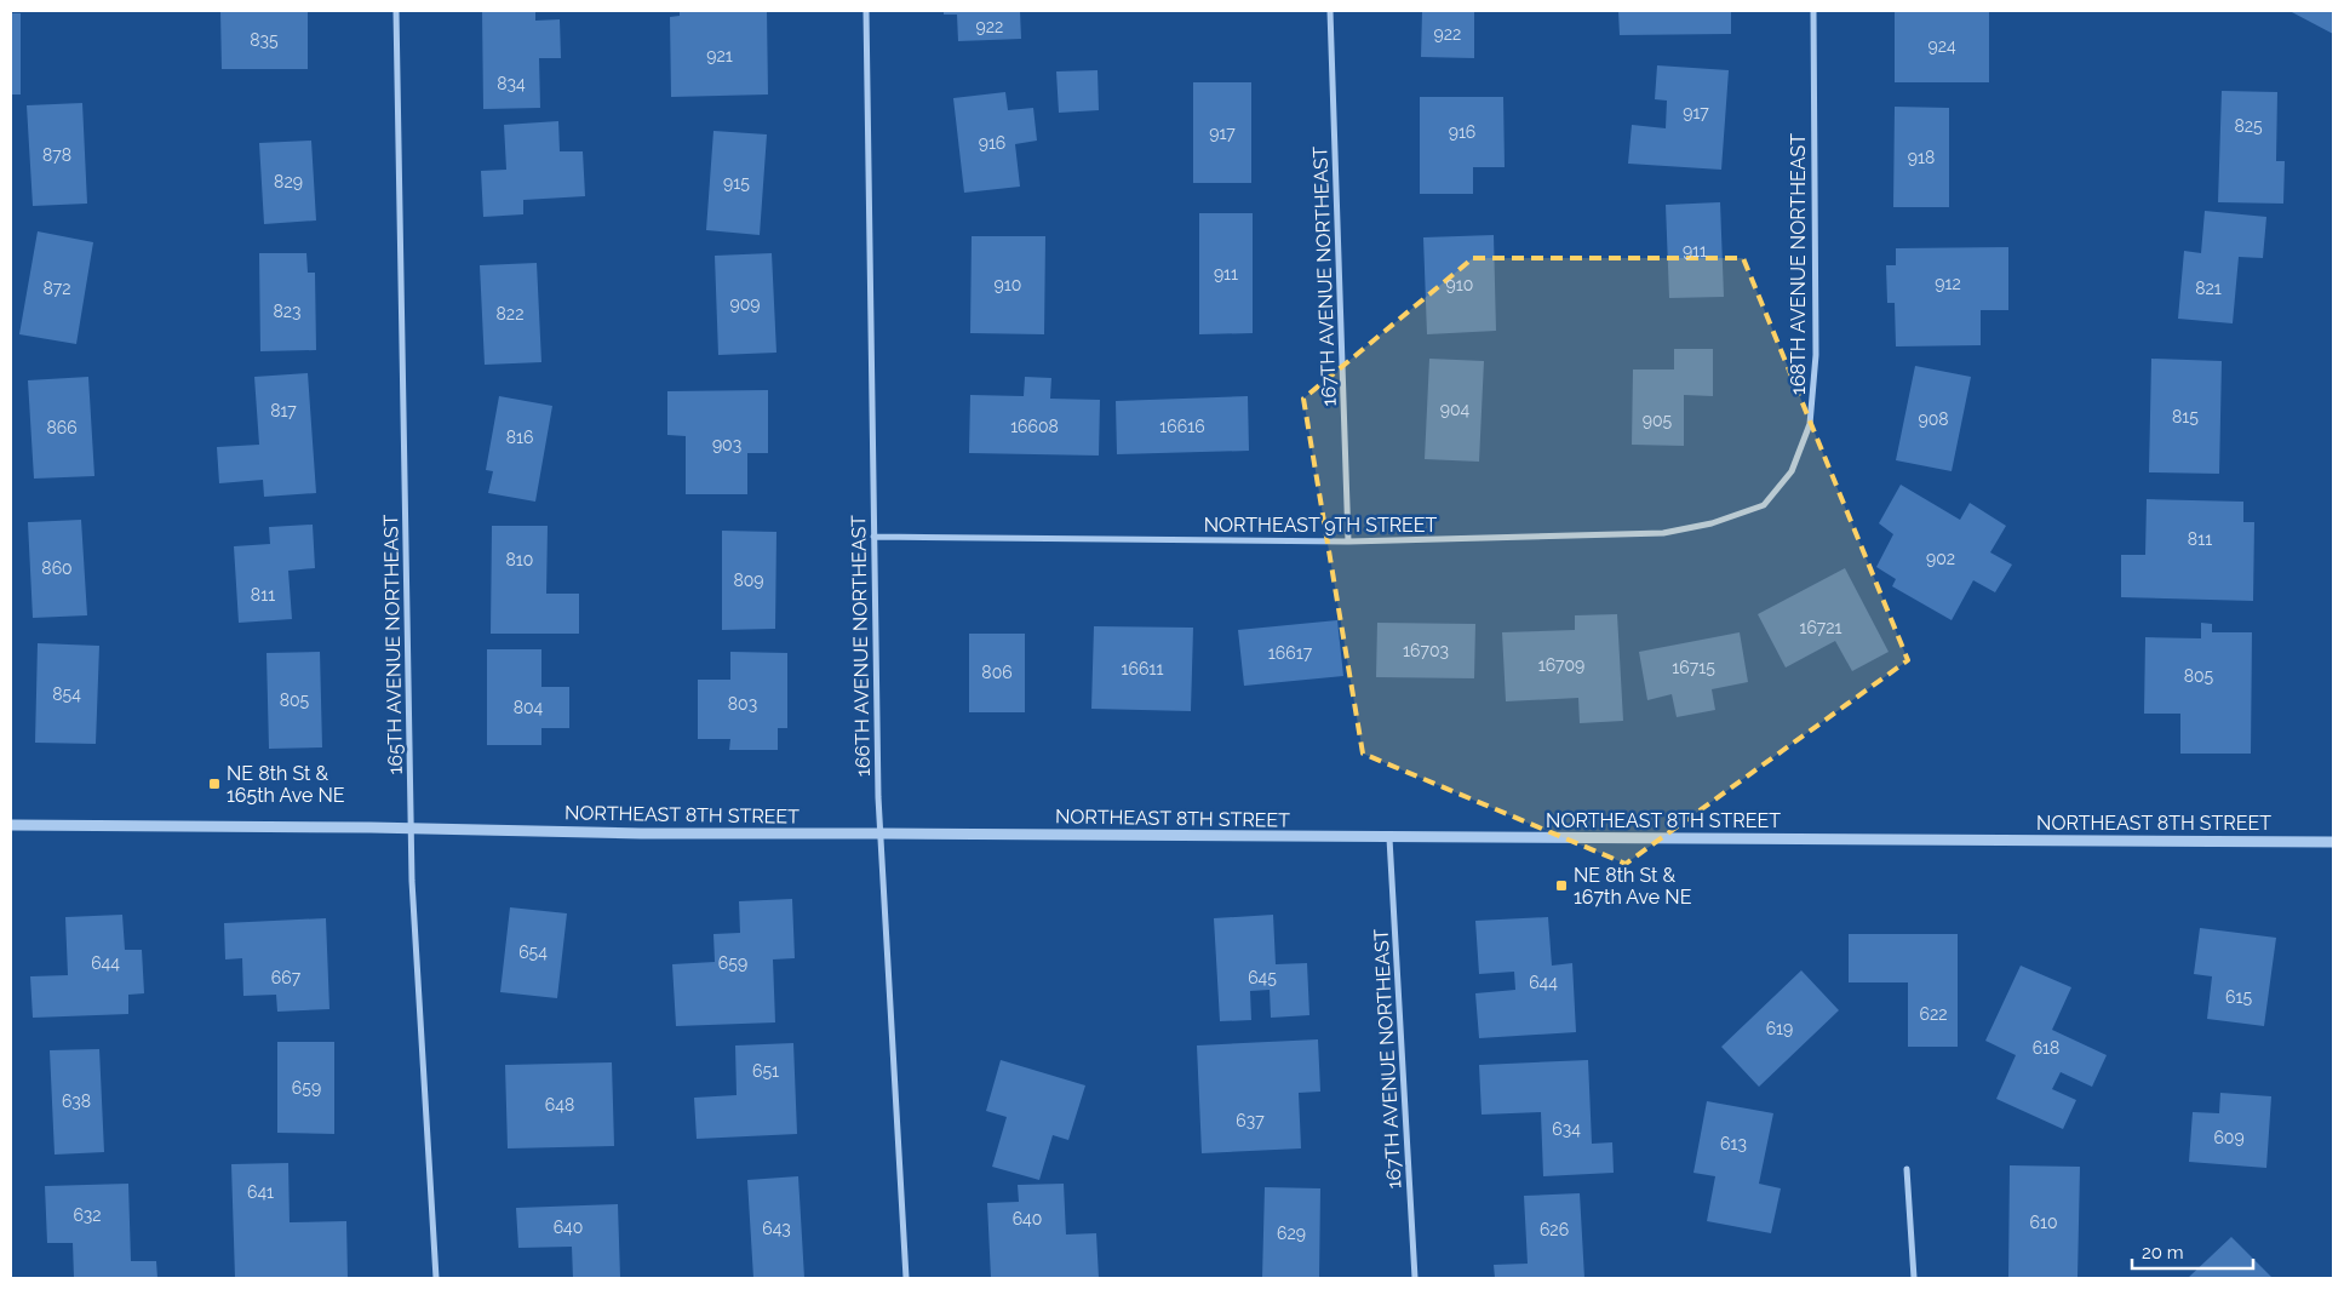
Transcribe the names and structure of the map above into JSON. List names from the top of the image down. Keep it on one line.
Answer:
{"streets":{"street":["168TH AVENUE NORTHEAST","167TH AVENUE NORTHEAST","NORTHEAST 9TH STREET","165TH AVENUE NORTHEAST","166TH AVENUE NORTHEAST","NORTHEAST 8TH STREET"]},"crossings":[["168TH AVENUE NORTHEAST","NORTHEAST 9TH STREET"],["167TH AVENUE NORTHEAST","NORTHEAST 9TH STREET"],["167TH AVENUE NORTHEAST","NORTHEAST 8TH STREET"],["NORTHEAST 9TH STREET","166TH AVENUE NORTHEAST"],["165TH AVENUE NORTHEAST","NORTHEAST 8TH STREET"],["166TH AVENUE NORTHEAST","NORTHEAST 8TH STREET"]],"places":{"transit":["NE 8th St & 165th Ave NE","NE 8th St & 167th Ave NE"]},"house_numbers":["922","922","835","924","921","834","917","825","916","917","916","878","918","829","915","911","911","912","910","910","872","821","909","823","822","904","817","815","908","905","16608","16616","866","816","903","811","902","810","860","809","811","16721","16703","16617","16709","16715","16611","806","805","854","805","803","804","654","644","659","667","645","644","615","622","619","618","651","659","638","648","637","634","609","613","641","632","640","610","640","643","626","629"],"scale_bar":"20 m"}
